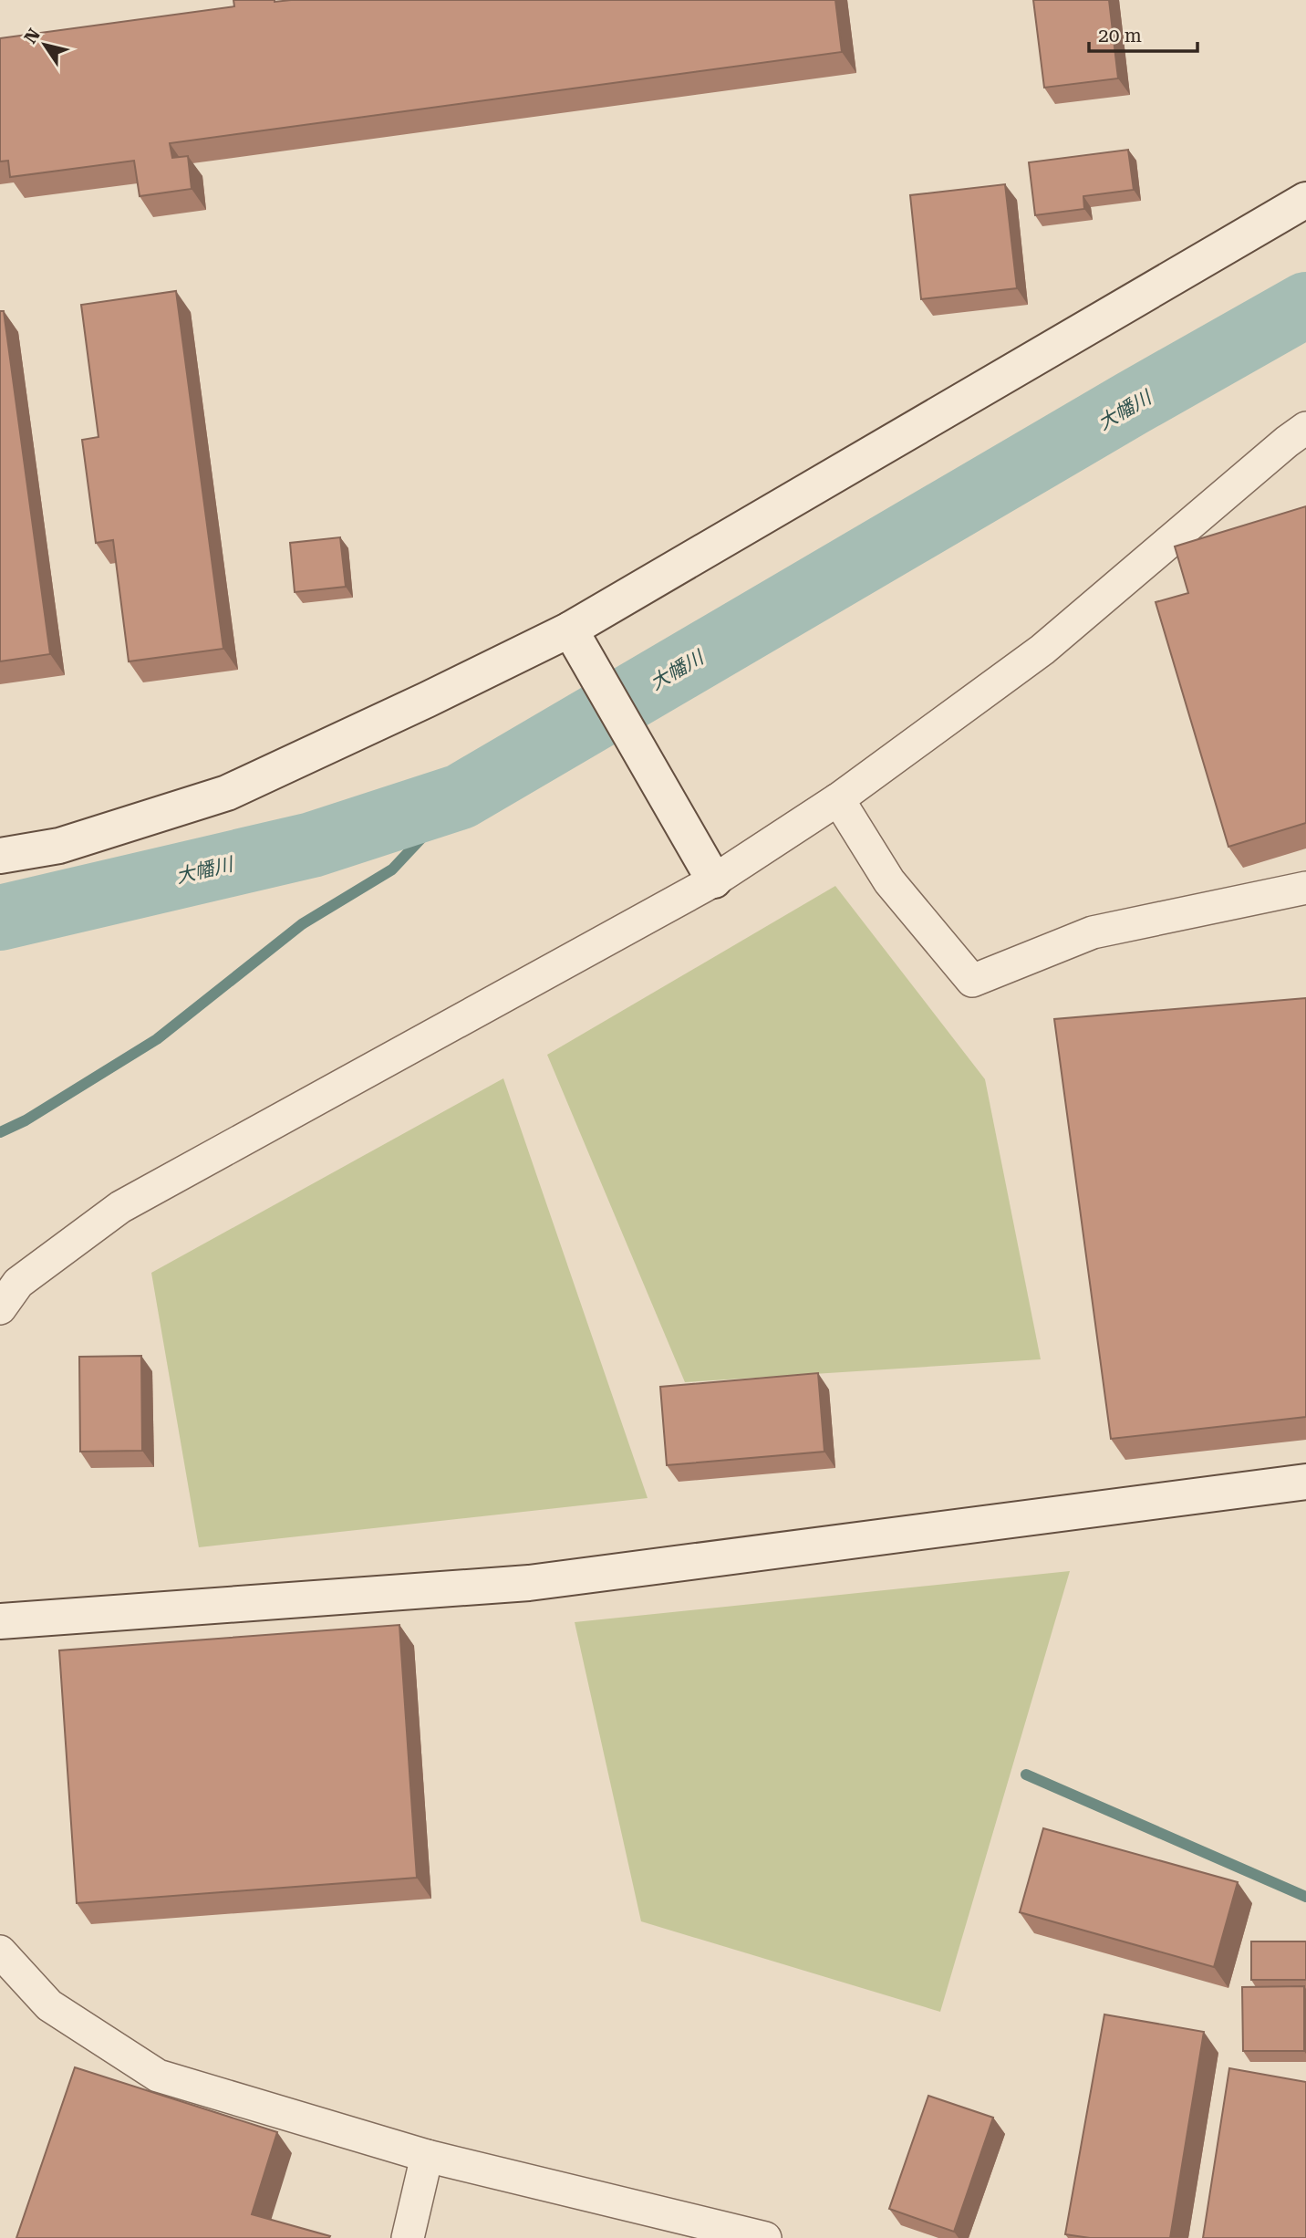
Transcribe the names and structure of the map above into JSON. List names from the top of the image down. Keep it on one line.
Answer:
{"water":["大幡川"],"scale_bar":"20 m","north":"top left"}
